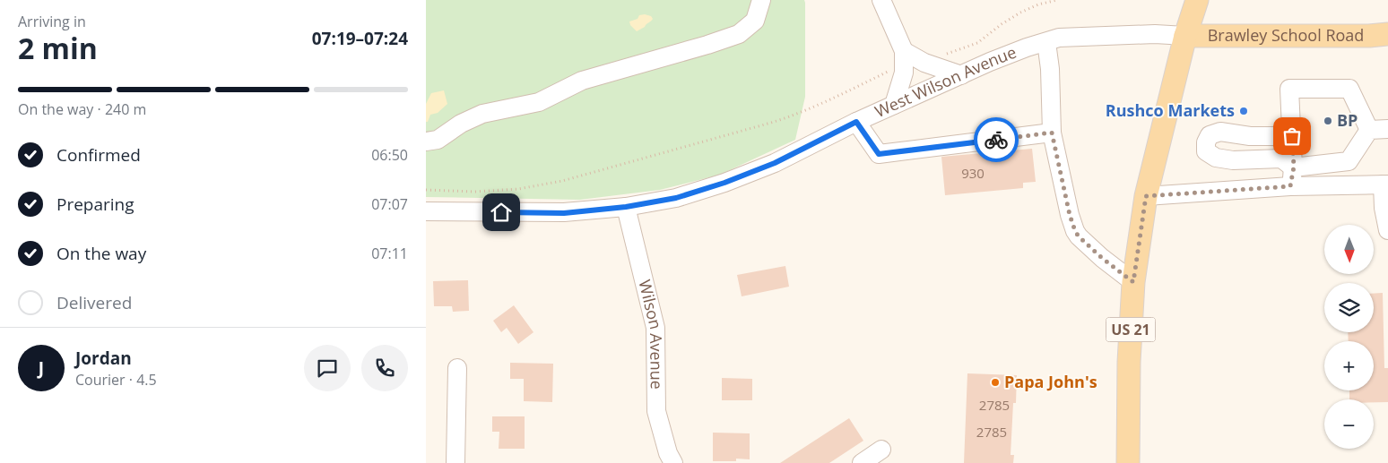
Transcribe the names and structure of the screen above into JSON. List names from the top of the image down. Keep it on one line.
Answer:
{"streets":{"main road":["Brawley School Road","US 21"],"street":["West Wilson Avenue","Wilson Avenue"]},"crossings":[["Brawley School Road","West Wilson Avenue"],["Brawley School Road","US 21"],["West Wilson Avenue","US 21"],["West Wilson Avenue","Wilson Avenue"]],"places":["Rushco Markets","BP","Papa John's"],"house_numbers":["930","2785","2785"],"north":"bottom","page":{"heading":["2 min","Arriving in","07:19–07:24"],"panel":["Jordan","Courier · 4.5"],"bar":"On the way · 240 m","list":[["Confirmed","06:50"],["Preparing","07:07"],["On the way","07:11"],"Delivered"],"map_buttons":["+","−"],"round":"J"}}
